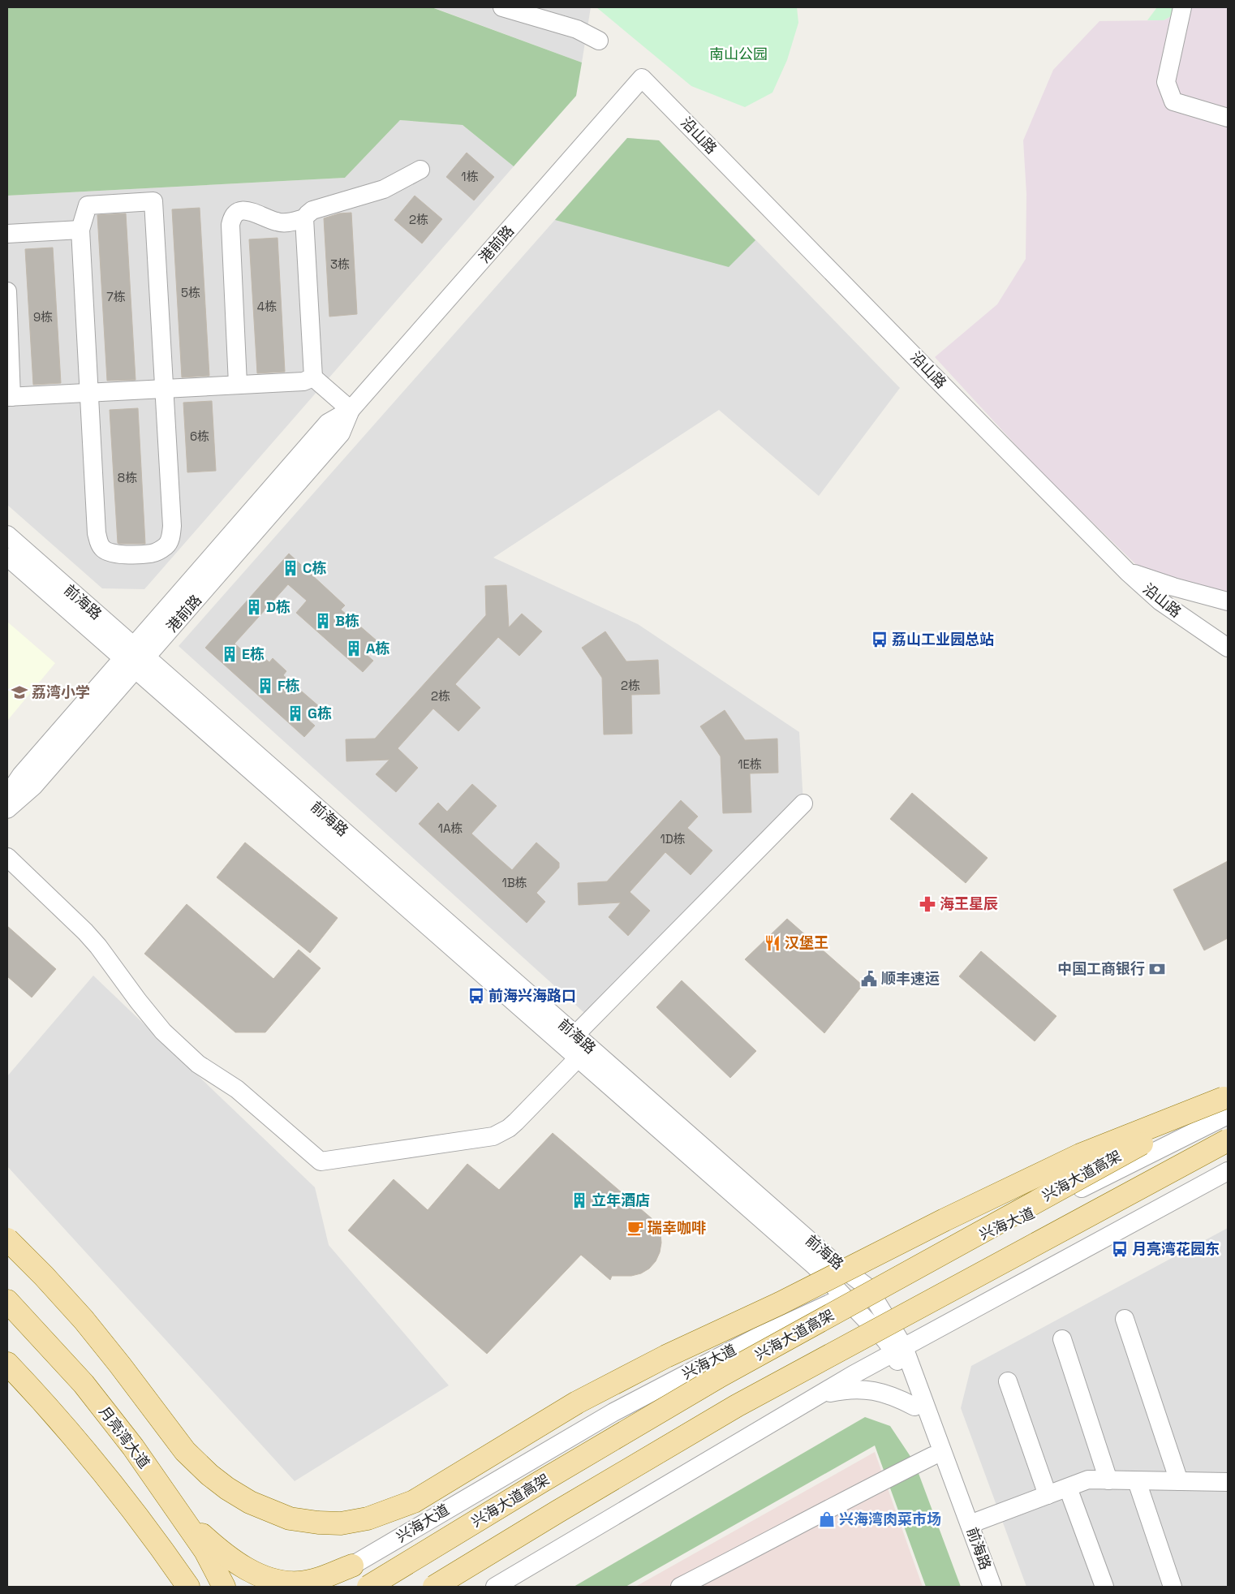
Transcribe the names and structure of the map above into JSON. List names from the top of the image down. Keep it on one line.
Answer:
{"streets":{"main road":["兴海大道高架","月亮湾大道"],"street":["沿山路","港前路","前海路","兴海大道"]},"crossings":[["沿山路","港前路"],["港前路","前海路"],["前海路","兴海大道"],["兴海大道高架","兴海大道"]],"parks":["南山公园"],"places":{"building":["C栋","D栋","B栋","A栋","E栋","F栋","G栋","立年酒店"],"bus stop":["荔山工业园总站","前海兴海路口","月亮湾花园东"],"school or university":["荔湾小学"],"pharmacy":["海王星辰"],"restaurant":["汉堡王"],"bank":["中国工商银行"],"public building":["顺丰速运"],"cafe":["瑞幸咖啡"],"shop":["兴海湾肉菜市场"]},"house_numbers":["1栋","2栋","3栋","5栋","7栋","4栋","9栋","6栋","8栋","2栋","2栋","1E栋","1A栋","1D栋","1B栋"]}
